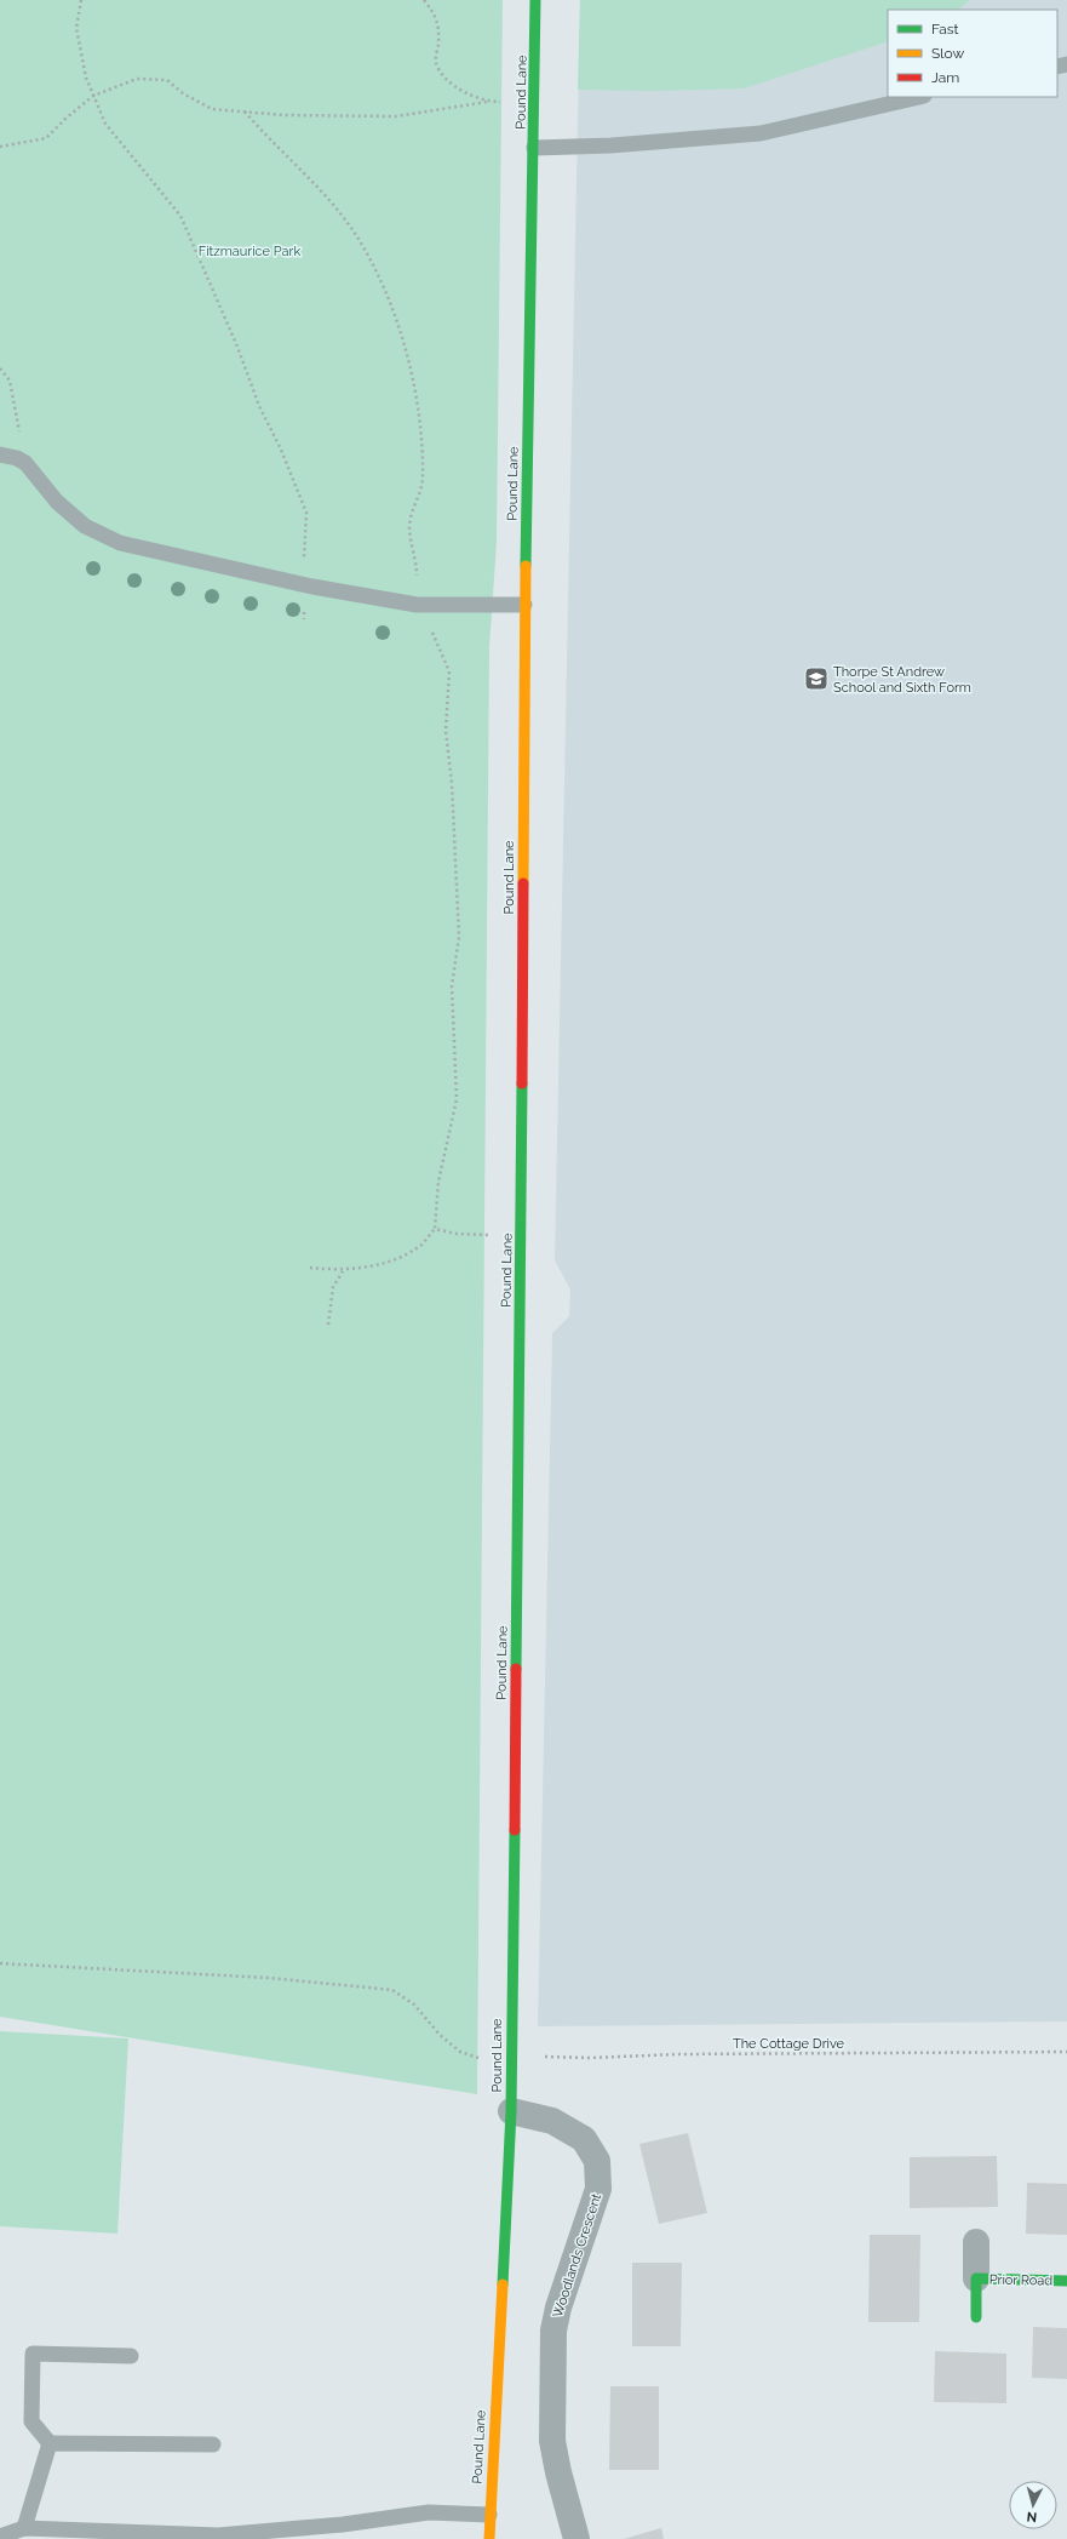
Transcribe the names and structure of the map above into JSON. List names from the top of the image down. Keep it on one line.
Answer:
{"streets":{"street":["Pound Lane","Woodlands Crescent","Prior Road"],"path":["The Cottage Drive"]},"crossings":[["Pound Lane","The Cottage Drive"],["Pound Lane","Woodlands Crescent"]],"parks":["Fitzmaurice Park"],"places":{"school or university":["Thorpe St Andrew School and Sixth Form"]},"legend":["Fast","Slow","Jam"],"north":"bottom"}
